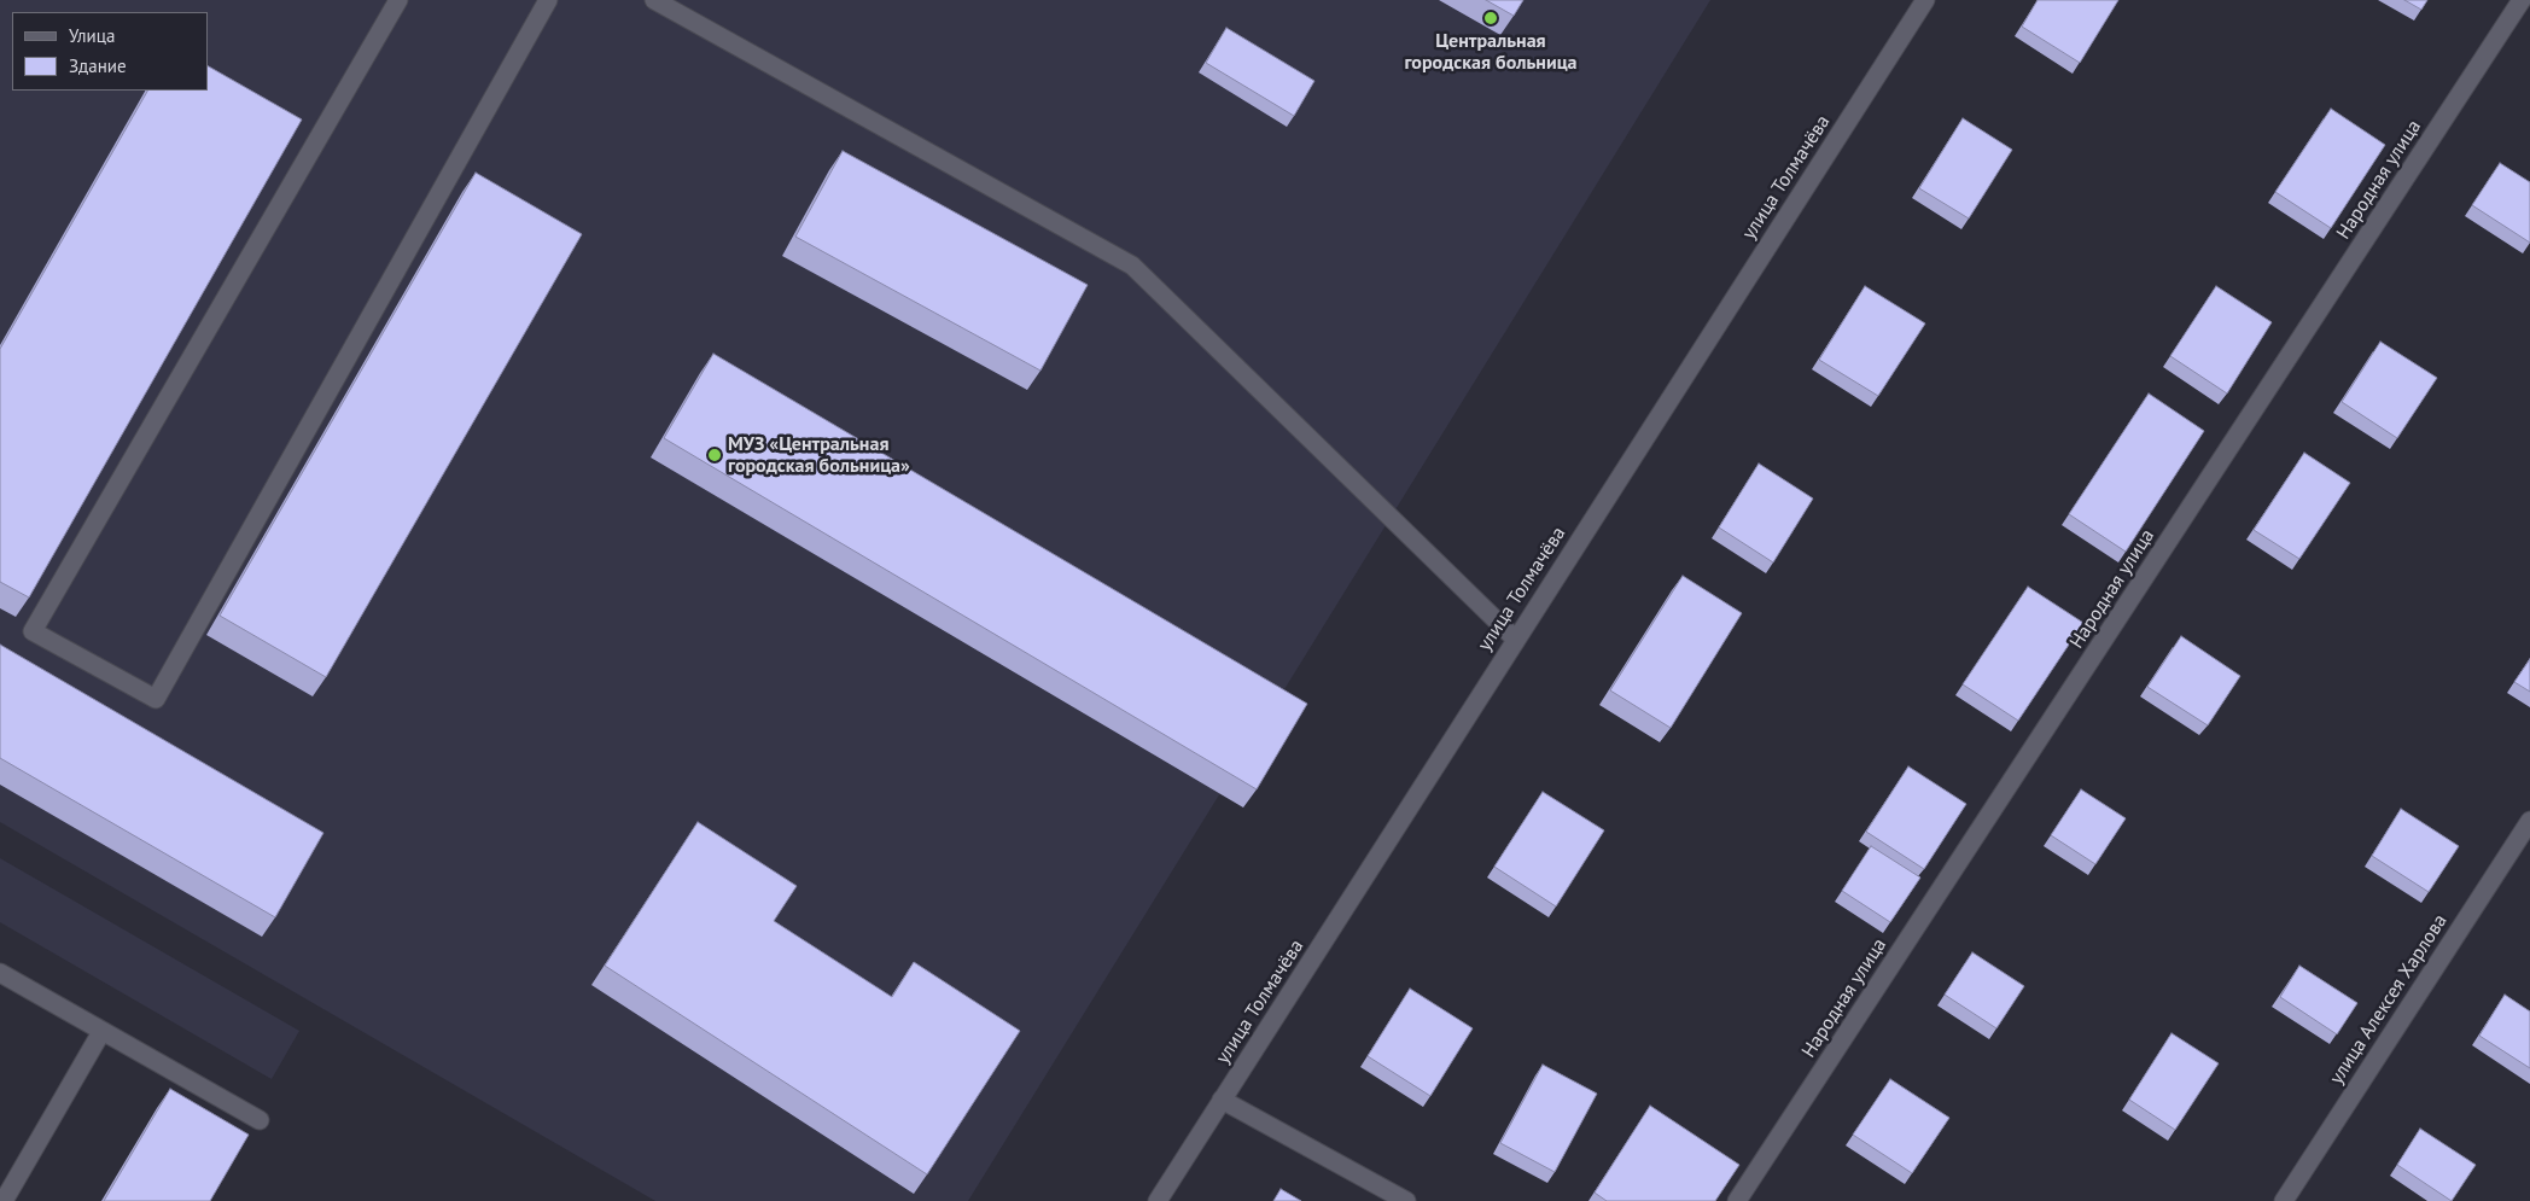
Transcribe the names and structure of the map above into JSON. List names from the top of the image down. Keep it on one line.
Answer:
{"streets":{"street":["улица Толмачёва","Народная улица","улица Алексея Харлова"]},"places":["Центральная городская больница","МУЗ «Центральная городская больница»"],"legend":["Улица","Здание"]}
